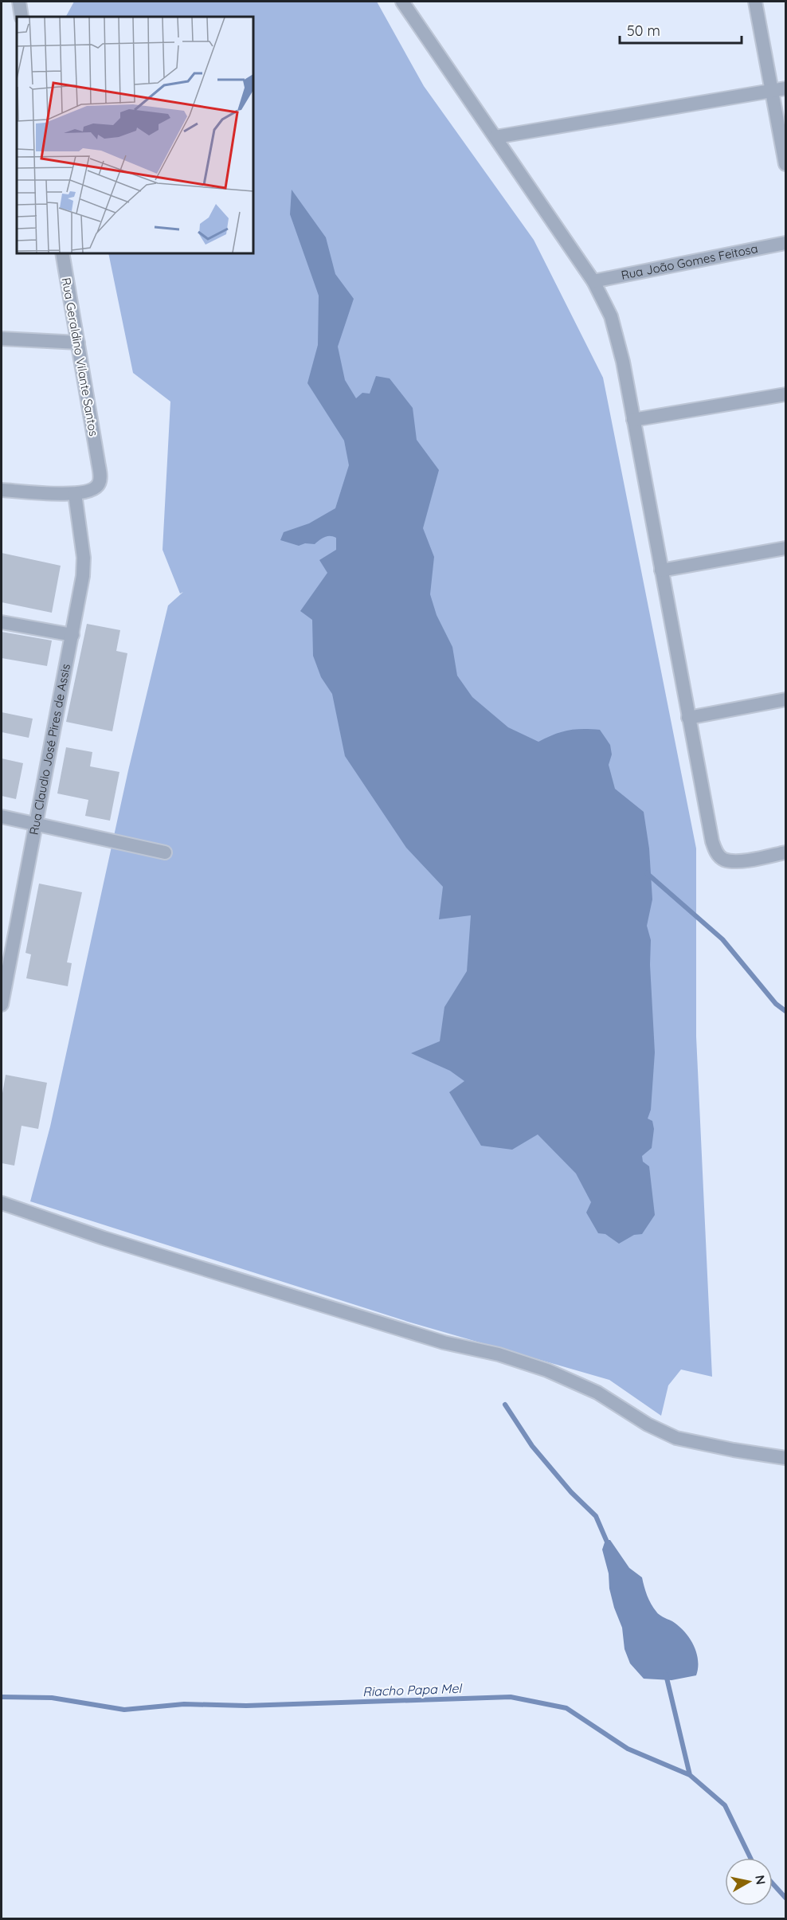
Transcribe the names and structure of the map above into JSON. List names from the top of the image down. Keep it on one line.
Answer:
{"streets":{"street":["Rua João Gomes Feitosa","Rua Geraldino Vilante Santos","Rua Claudio José Pires de Assis"]},"crossings":[["Rua Geraldino Vilante Santos","Rua Claudio José Pires de Assis"]],"water":["Riacho Papa Mel"],"scale_bar":"50 m","north":"right"}
